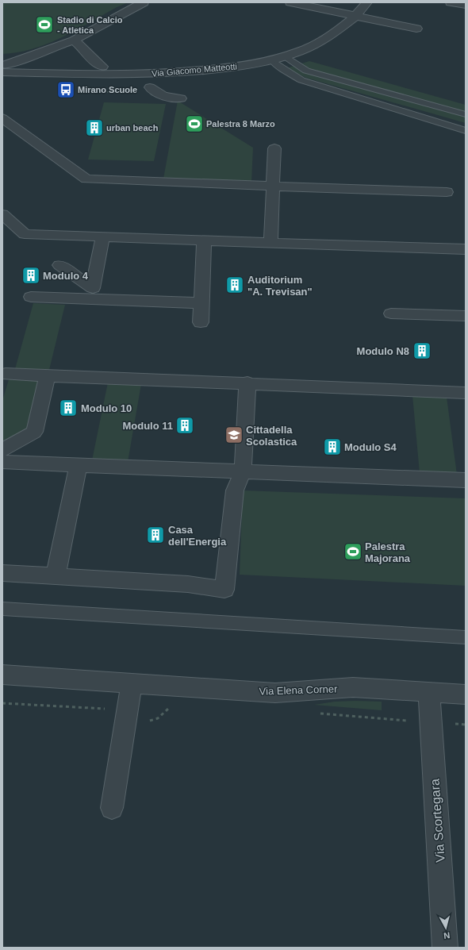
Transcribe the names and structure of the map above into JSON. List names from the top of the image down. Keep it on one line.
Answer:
{"streets":{"street":["Via Giacomo Matteotti","Via Elena Corner","Via Scortegara"]},"crossings":[["Via Elena Corner","Via Scortegara"]],"places":{"sports":["Stadio di Calcio - Atletica","Palestra 8 Marzo","Palestra Majorana"],"bus stop":["Mirano Scuole"],"building":["urban beach","Modulo 4","Auditorium \"A. Trevisan\"","Modulo N8","Modulo 10","Modulo 11","Modulo S4","Casa dell'Energia"],"school or university":["Cittadella Scolastica"]},"north":"bottom"}
